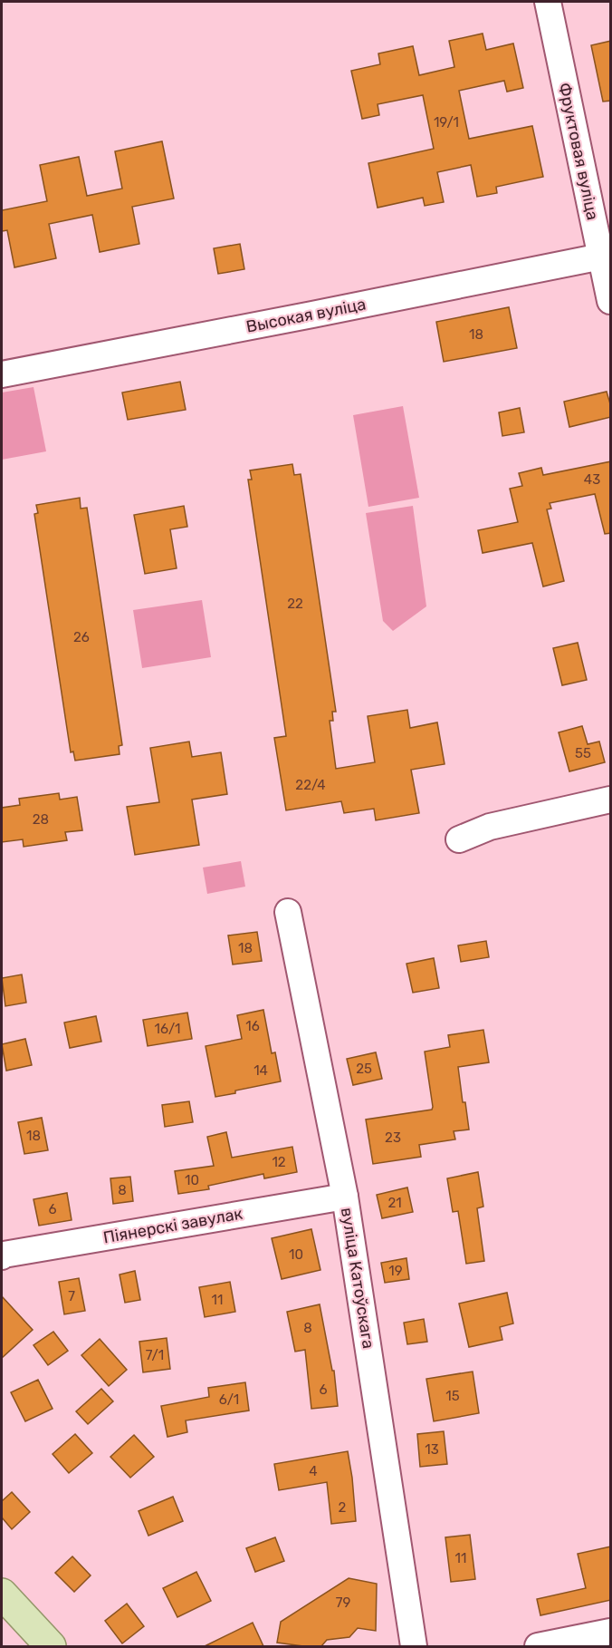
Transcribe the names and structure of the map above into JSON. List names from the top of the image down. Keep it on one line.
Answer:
{"streets":{"street":["Фруктовая вуліца","Высокая вуліца","Піянерскі завулак","вуліца Катоўскага"]},"crossings":[["Фруктовая вуліца","Высокая вуліца"],["Піянерскі завулак","вуліца Катоўскага"]],"house_numbers":["19/1","18","43","22","26","55","22/4","28","18","16","16/1","25","14","18","23","12","10","8","21","6","10","19","7","11","8","7/1","6","15","6/1","13","4","2","11","79"]}
